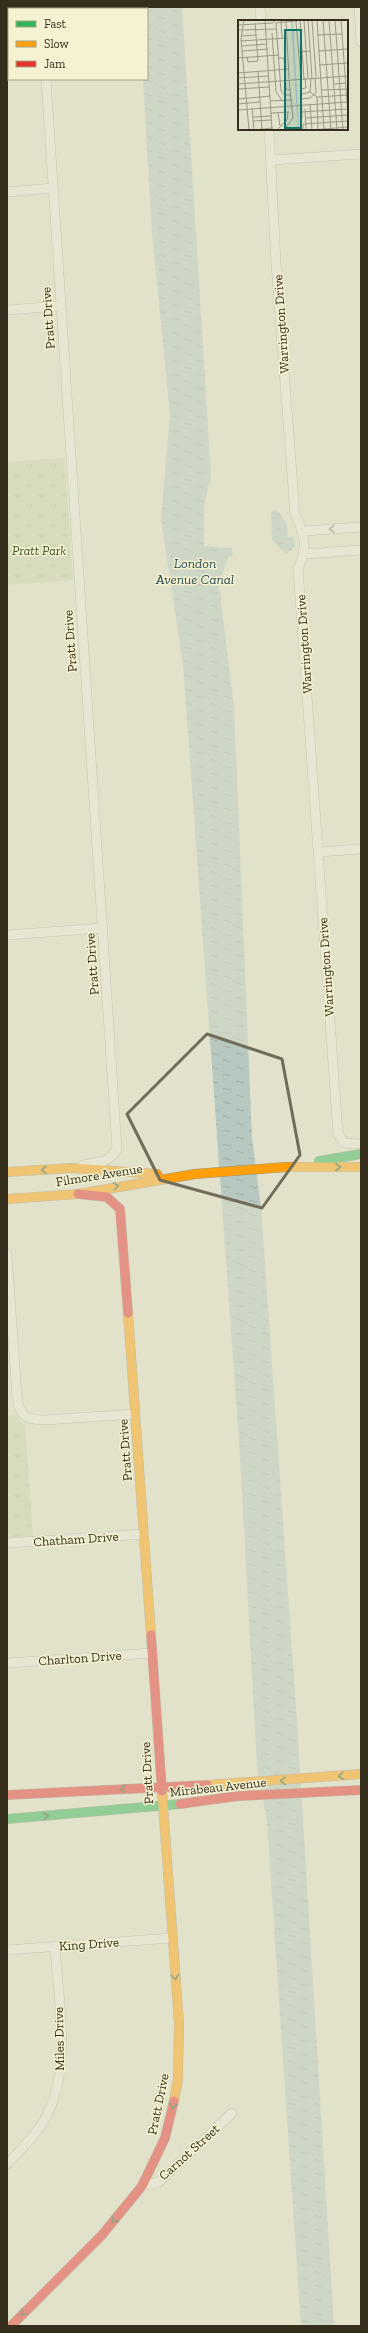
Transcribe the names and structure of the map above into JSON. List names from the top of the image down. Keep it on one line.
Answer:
{"streets":{"street":["Pratt Drive","Warrington Drive","Filmore Avenue","Chatham Drive","Charlton Drive","Mirabeau Avenue","King Drive","Miles Drive","Carnot Street"]},"crossings":[["Pratt Drive","Filmore Avenue"],["Pratt Drive","Chatham Drive"],["Pratt Drive","Charlton Drive"],["Pratt Drive","Mirabeau Avenue"],["Pratt Drive","King Drive"],["Pratt Drive","Carnot Street"],["King Drive","Miles Drive"]],"water":["London Avenue Canal"],"parks":["Pratt Park"],"legend":["Fast","Slow","Jam"]}
